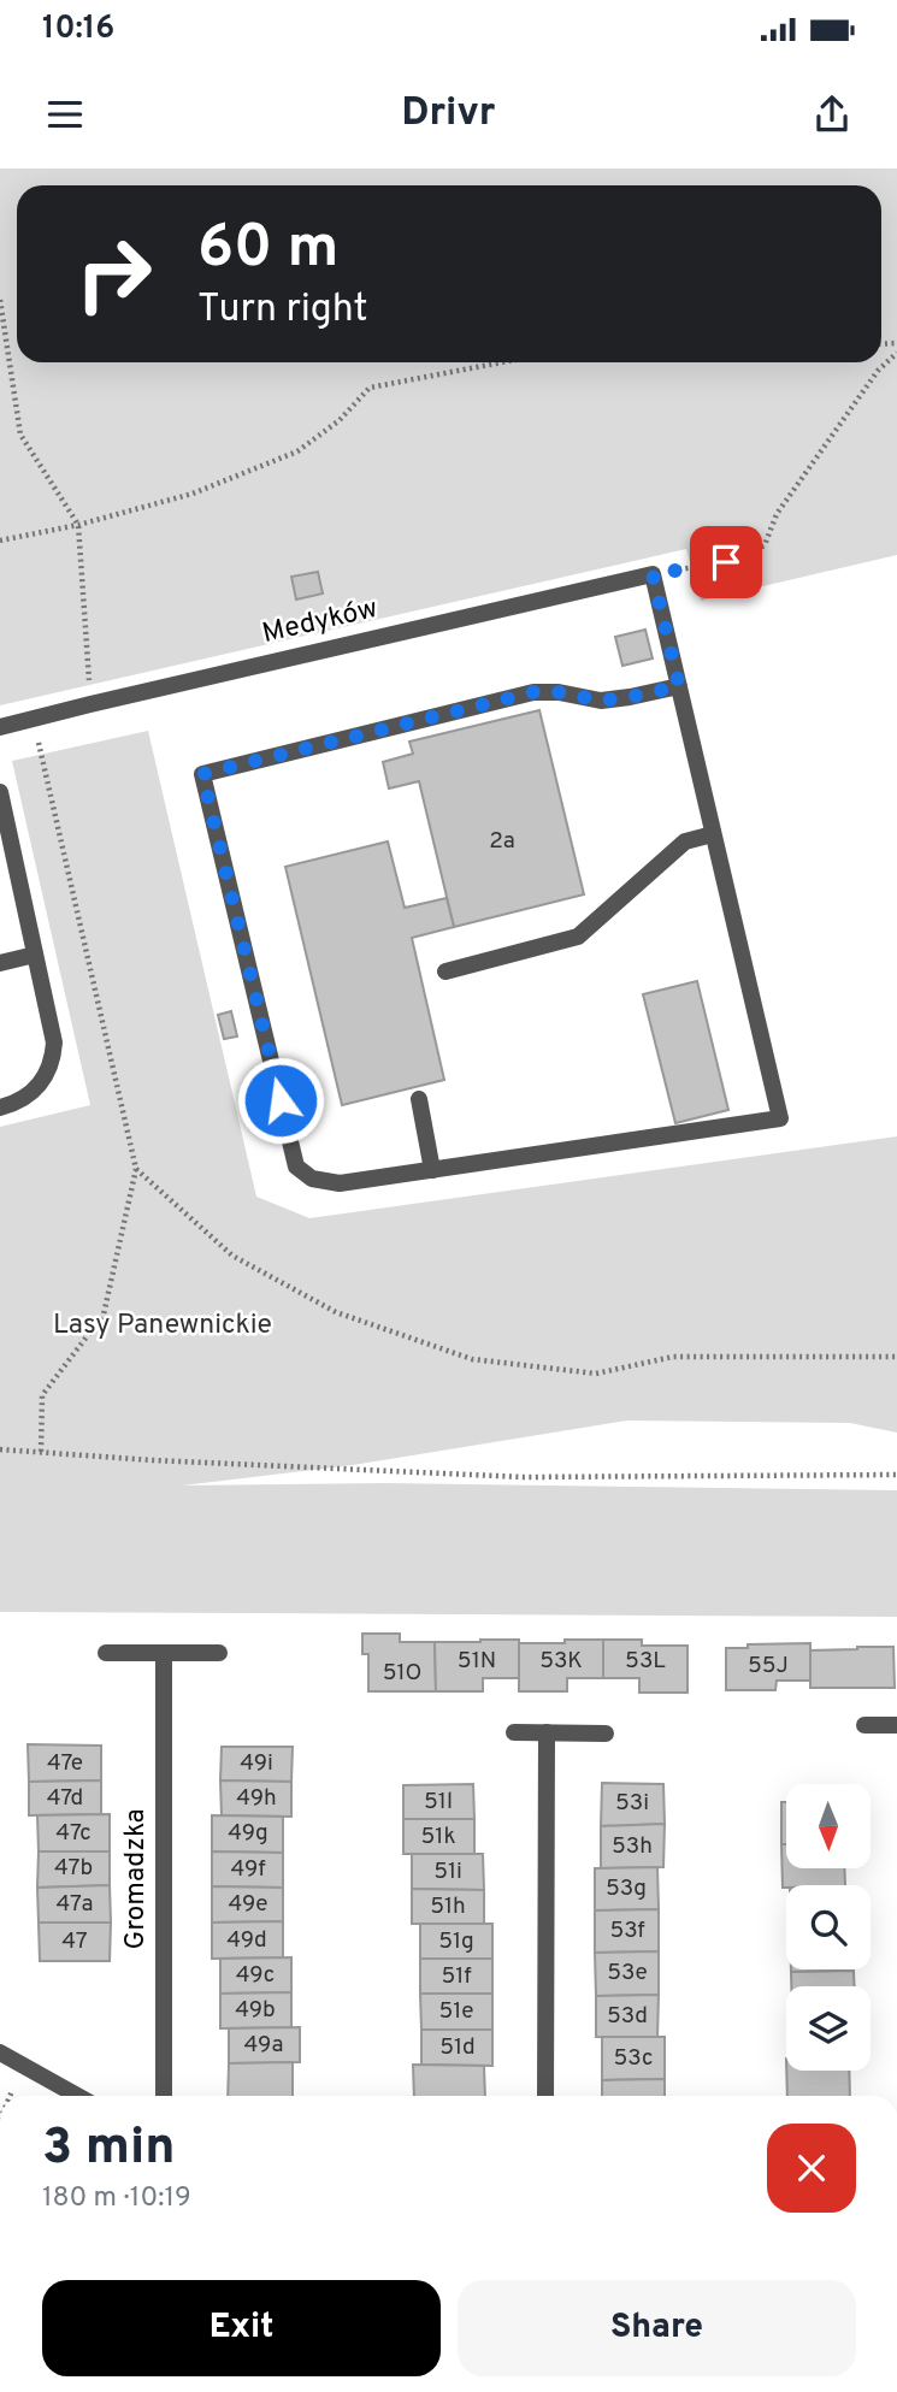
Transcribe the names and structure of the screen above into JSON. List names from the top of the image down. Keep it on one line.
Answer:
{"streets":{"street":["Medyków","Gromadzka"]},"parks":["Lasy Panewnickie"],"house_numbers":["2a","51N","53K","53L","55J","51O","47e","49i","47d","49h","51l","53i","47c","49g","51k","53h","47b","49f","51i","53g","47a","49e","51h","53f","49d","47","51g","53e","49c","51f","49b","51e","53d","49a","51d","53c"],"north":"bottom","page":{"status":"10:16","header":"Drivr","turn":["60 m","Turn right"],"heading":["3 min","180 m · 10:19"],"buttons":["Exit","Share"]}}
